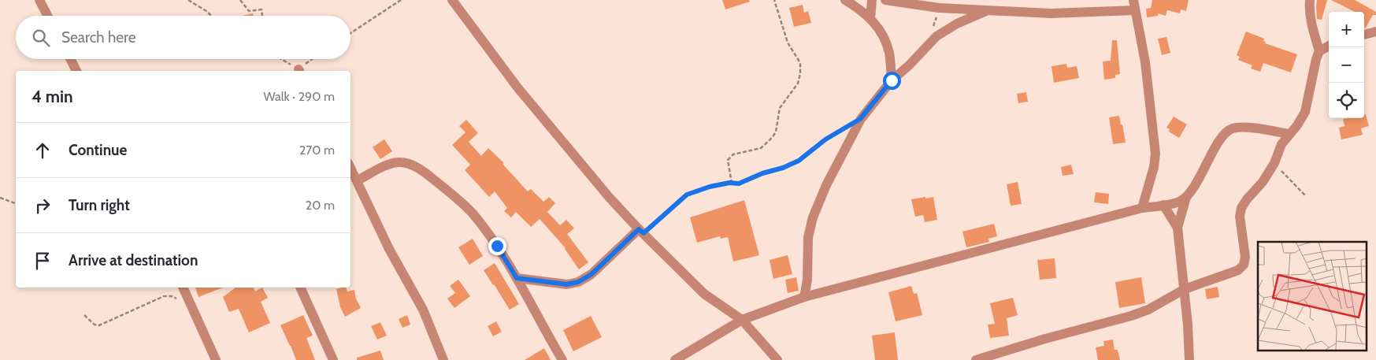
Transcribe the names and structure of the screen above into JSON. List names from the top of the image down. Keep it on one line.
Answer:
{"page":{"map_buttons":["+","−"],"search":"Search here","heading":["4 min","Walk · 290 m"],"list":[["Continue","270 m"],["Turn right","20 m"],"Arrive at destination"]}}
